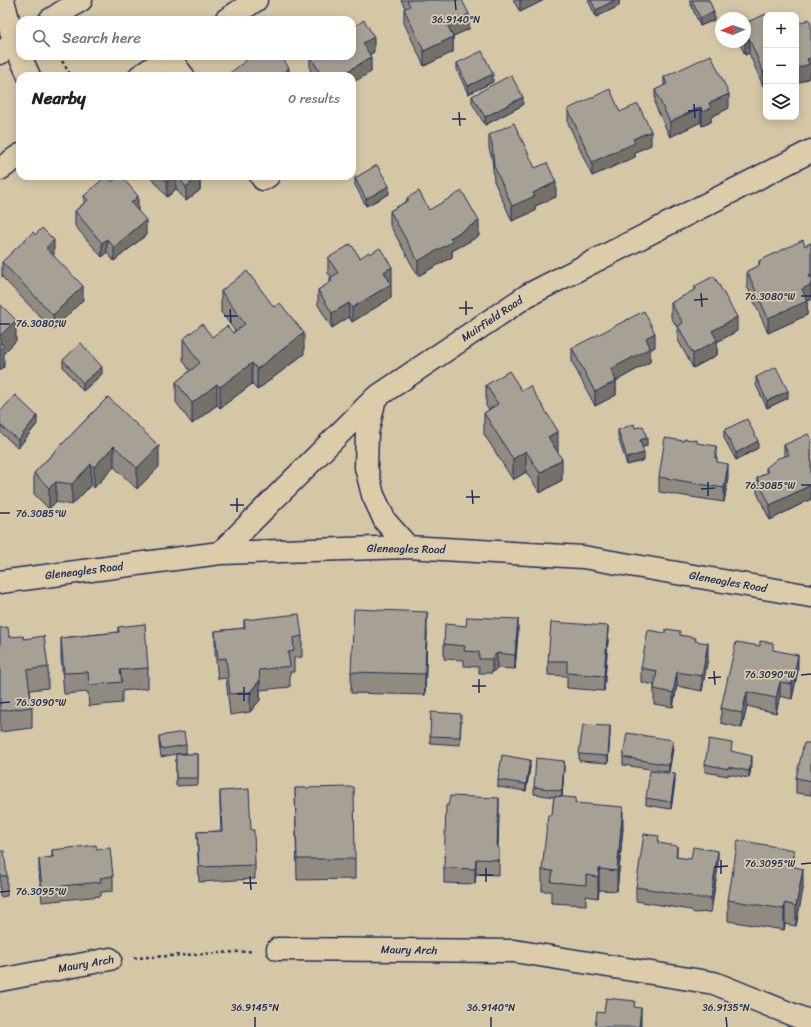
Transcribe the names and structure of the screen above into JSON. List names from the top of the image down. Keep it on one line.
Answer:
{"streets":{"street":["Muirfield Road","Gleneagles Road","Maury Arch"]},"crossings":[["Muirfield Road","Gleneagles Road"]],"north":"left","page":{"map_buttons":["+","−"],"search":"Search here","heading":["Nearby","0 results"]},"coordinates":["36.9140°N","76.3080°W","76.3085°W","76.3090°W","76.3095°W","36.9145°N","36.9135°N"]}
